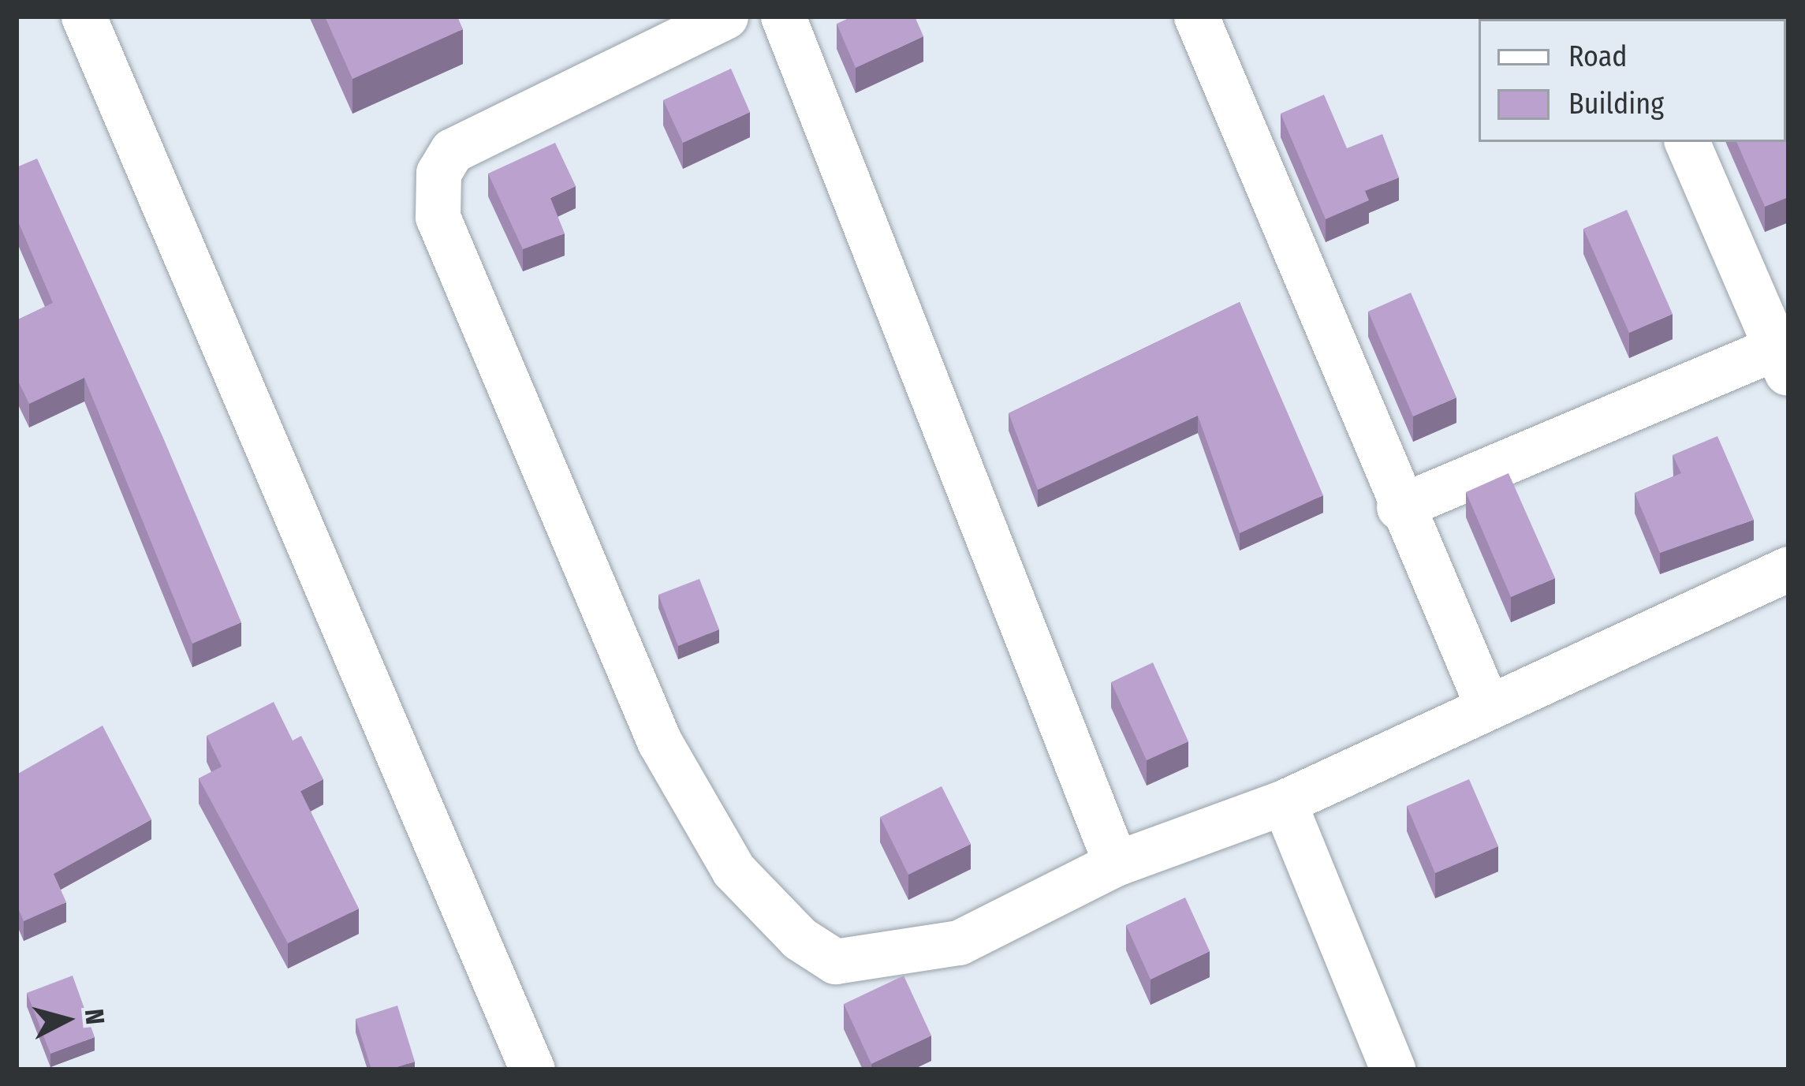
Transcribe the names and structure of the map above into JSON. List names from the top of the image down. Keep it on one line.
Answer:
{"legend":["Road","Building"],"north":"right"}
